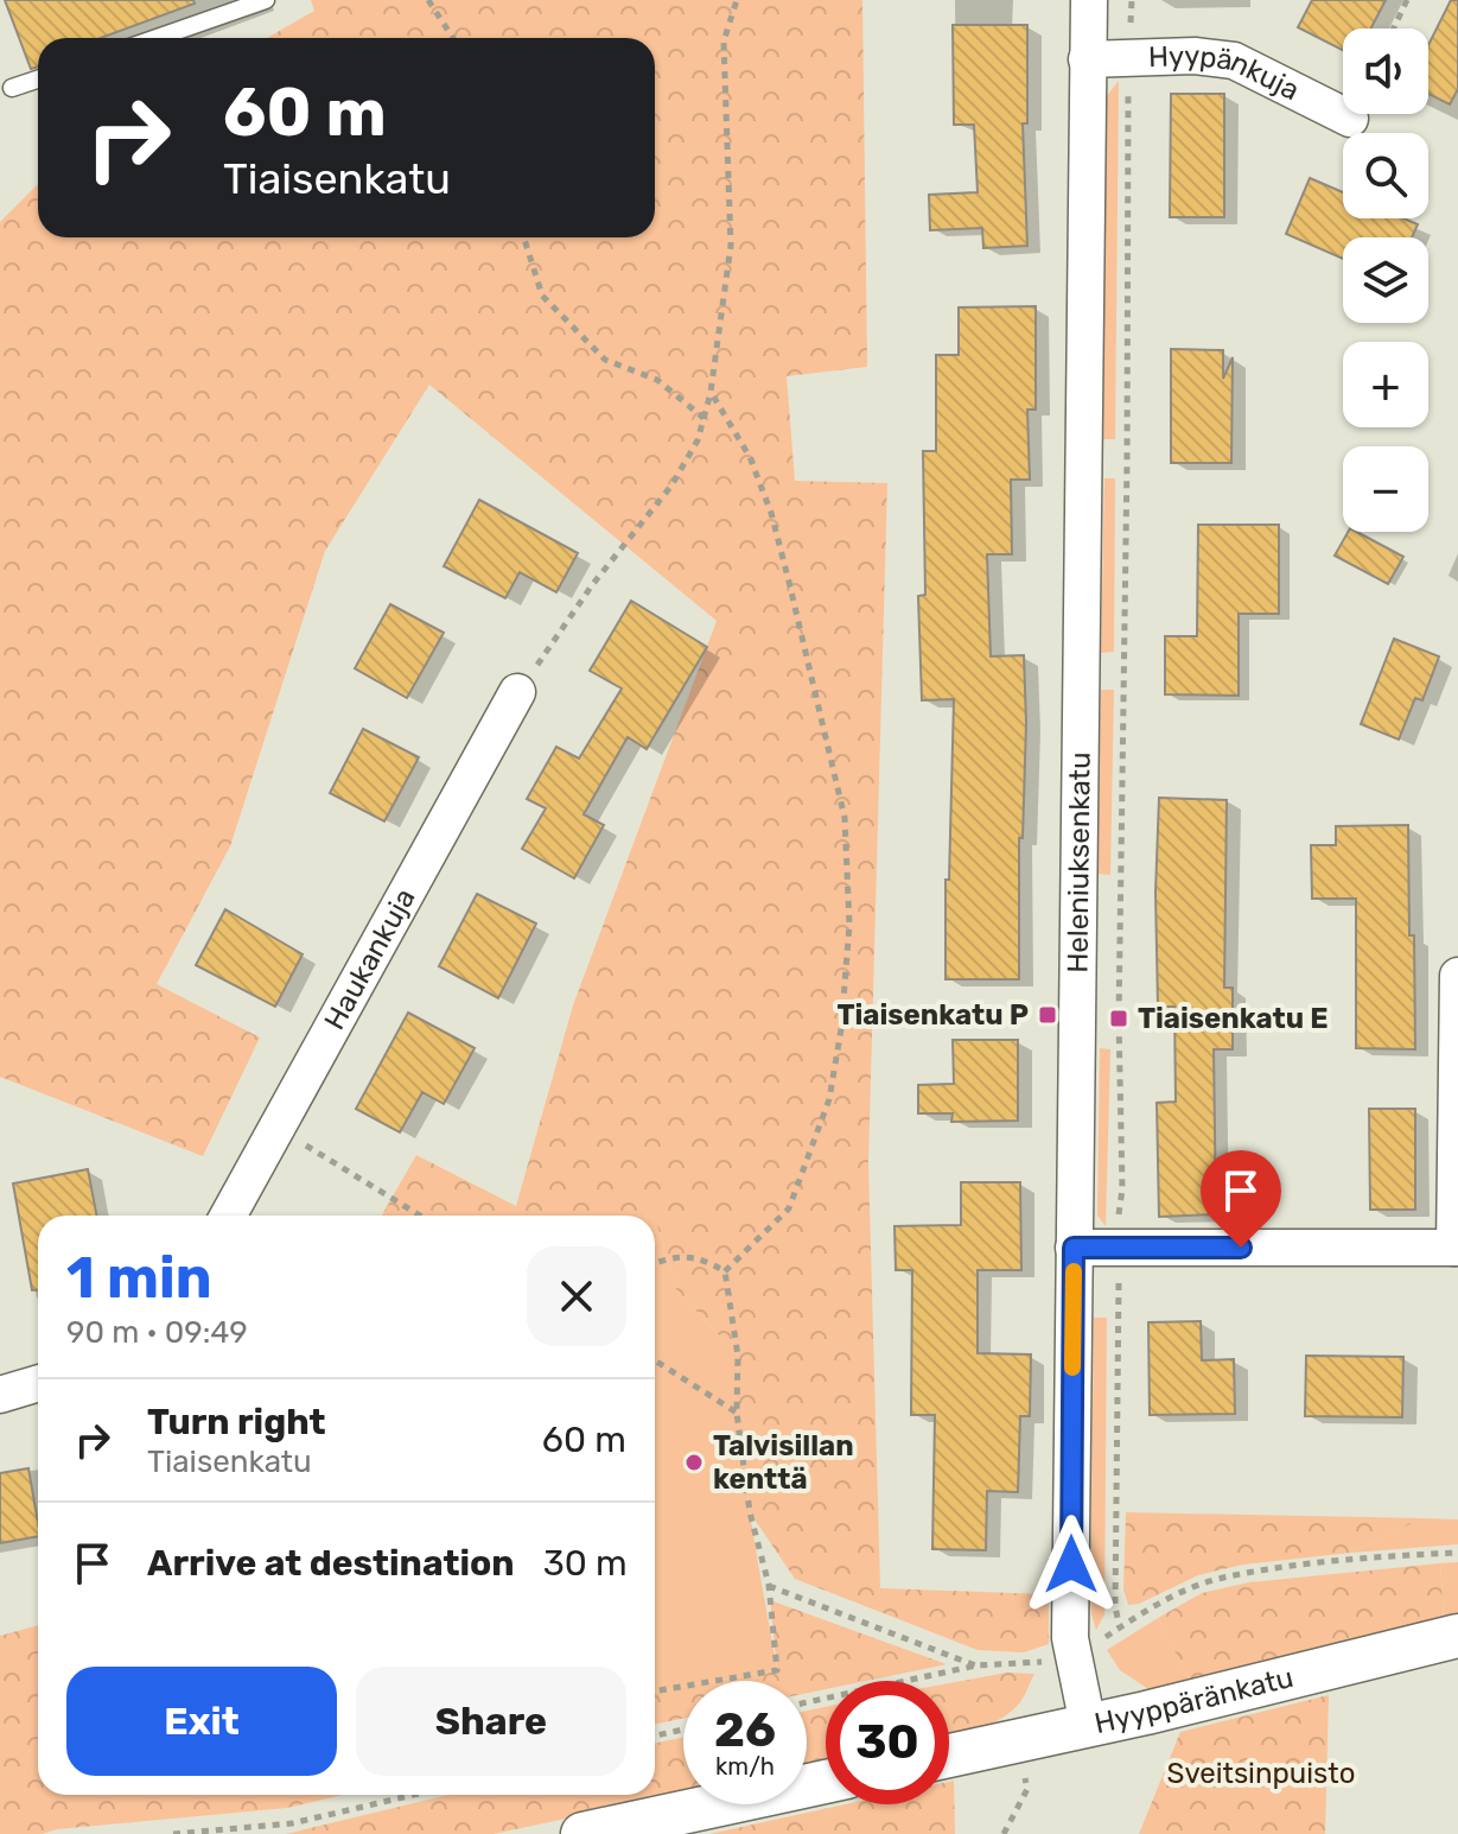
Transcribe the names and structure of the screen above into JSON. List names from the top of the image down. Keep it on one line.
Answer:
{"streets":{"street":["Hyypänkuja","Heleniuksenkatu","Haukankuja","Hyyppäränkatu"]},"crossings":[["Hyypänkuja","Heleniuksenkatu"],["Heleniuksenkatu","Hyyppäränkatu"]],"parks":["Sveitsinpuisto"],"places":{"transit":["Tiaisenkatu P","Tiaisenkatu E"],"other":["Talvisillan kenttä"]},"page":{"map_buttons":["+","−"],"turn":["60 m","Tiaisenkatu"],"heading":["1 min","90 m · 09:49"],"list":[{"name":"Turn right","note":"Tiaisenkatu","value":"60 m"},{"name":"Arrive at destination","value":"30 m"}],"buttons":["Exit","Share"],"speed":"26 km/h","limit":"30"}}
